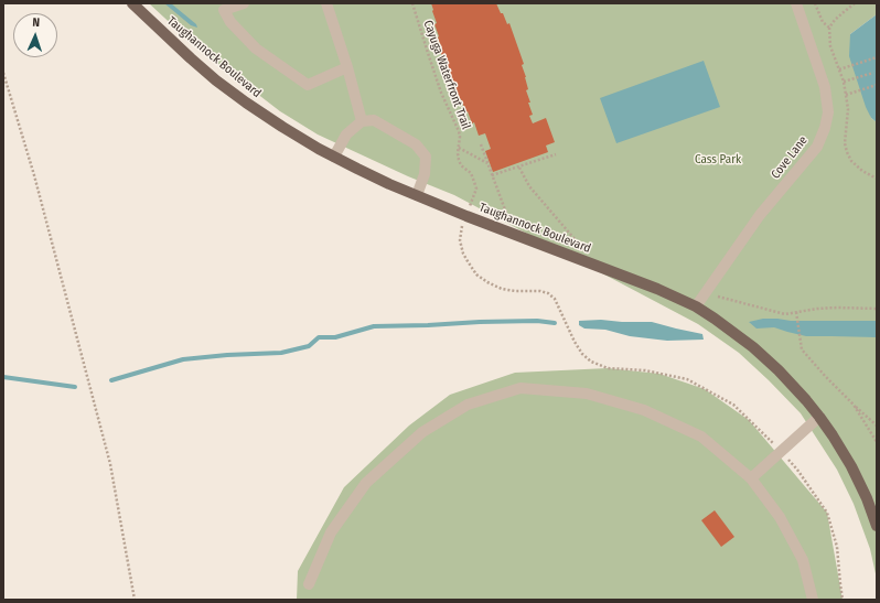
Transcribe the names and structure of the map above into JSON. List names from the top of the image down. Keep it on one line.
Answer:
{"streets":{"main road":["Taughannock Boulevard"],"street":["Cove Lane"],"path":["Cayuga Waterfront Trail"]},"crossings":[["Taughannock Boulevard","Cove Lane"]],"parks":["Cass Park"],"north":"top"}
